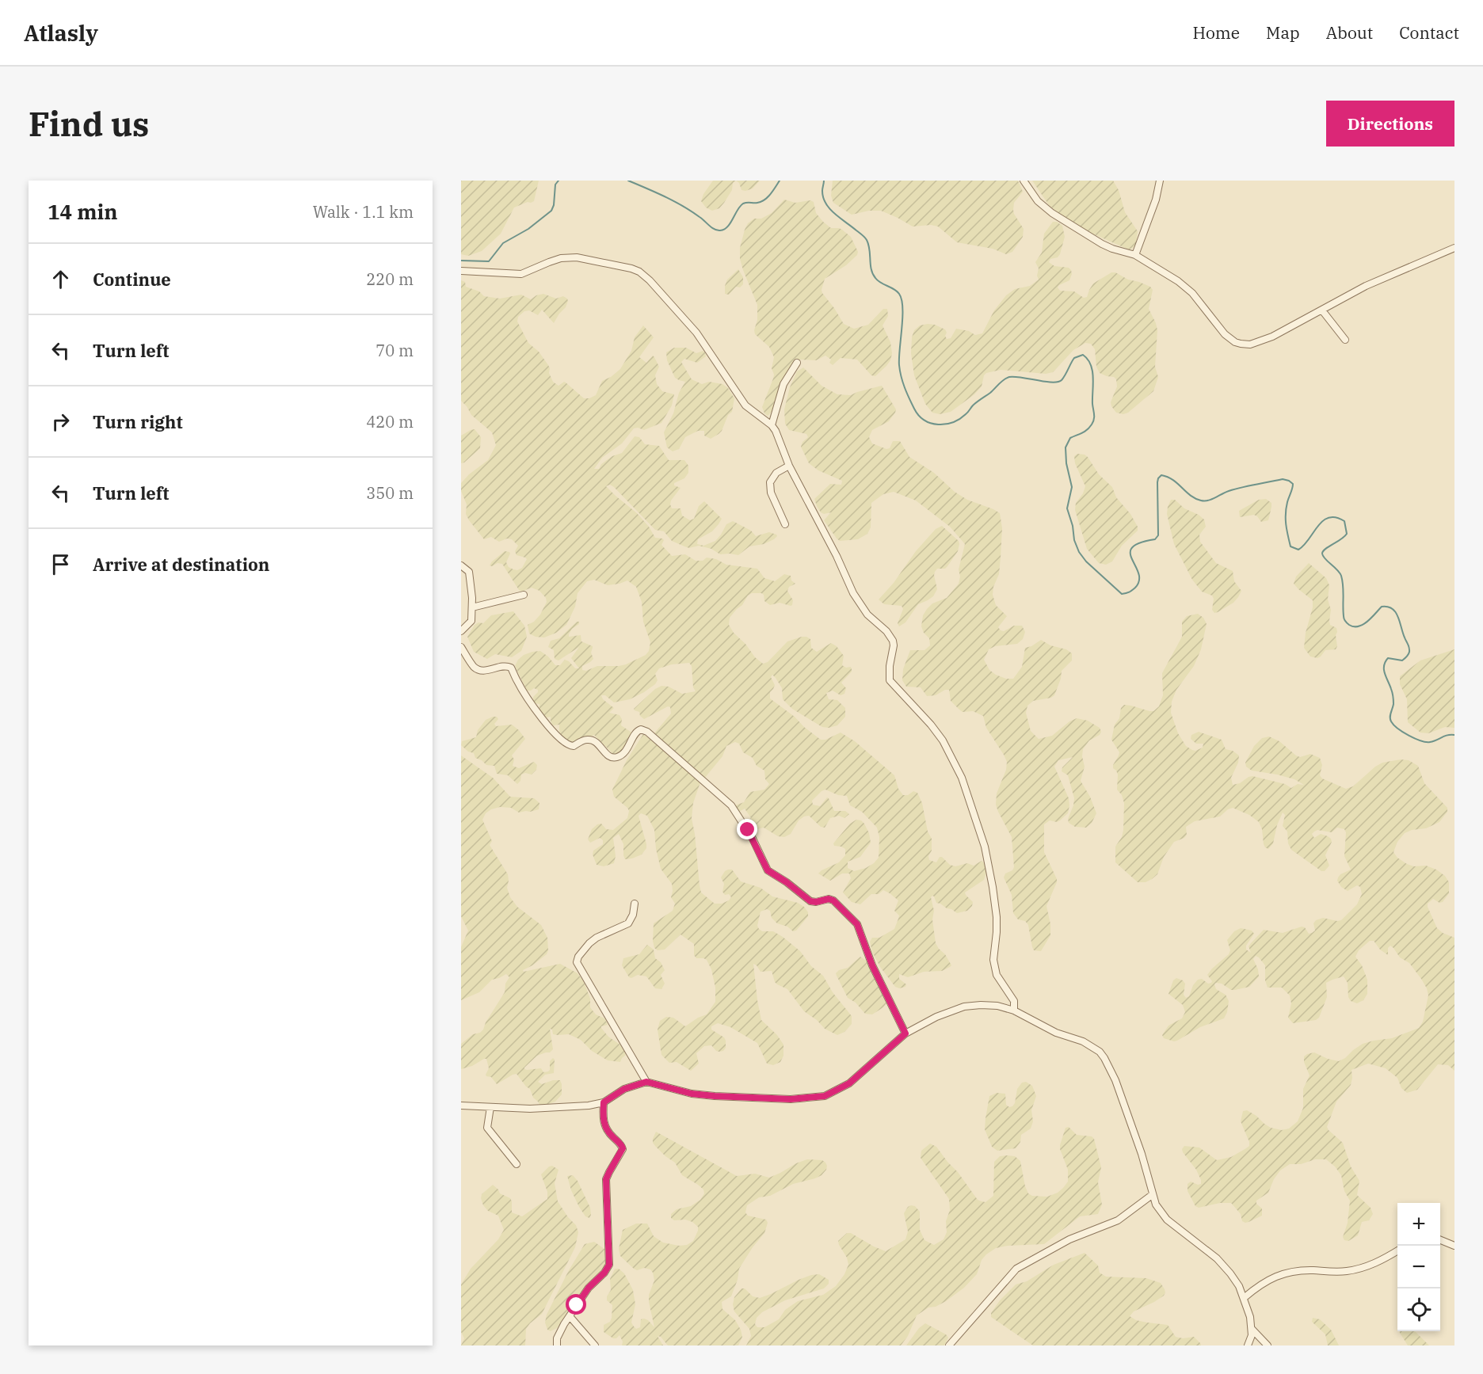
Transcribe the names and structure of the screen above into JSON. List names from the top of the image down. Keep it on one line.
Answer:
{"page":{"header":"Atlasly","nav":["Home","Map","About","Contact"],"buttons":"Directions","title":"Find us","heading":["14 min","Walk · 1.1 km"],"list":[["Continue","220 m"],["Turn left","70 m"],["Turn right","420 m"],["Turn left","350 m"],"Arrive at destination"],"map_buttons":["+","−"]}}
